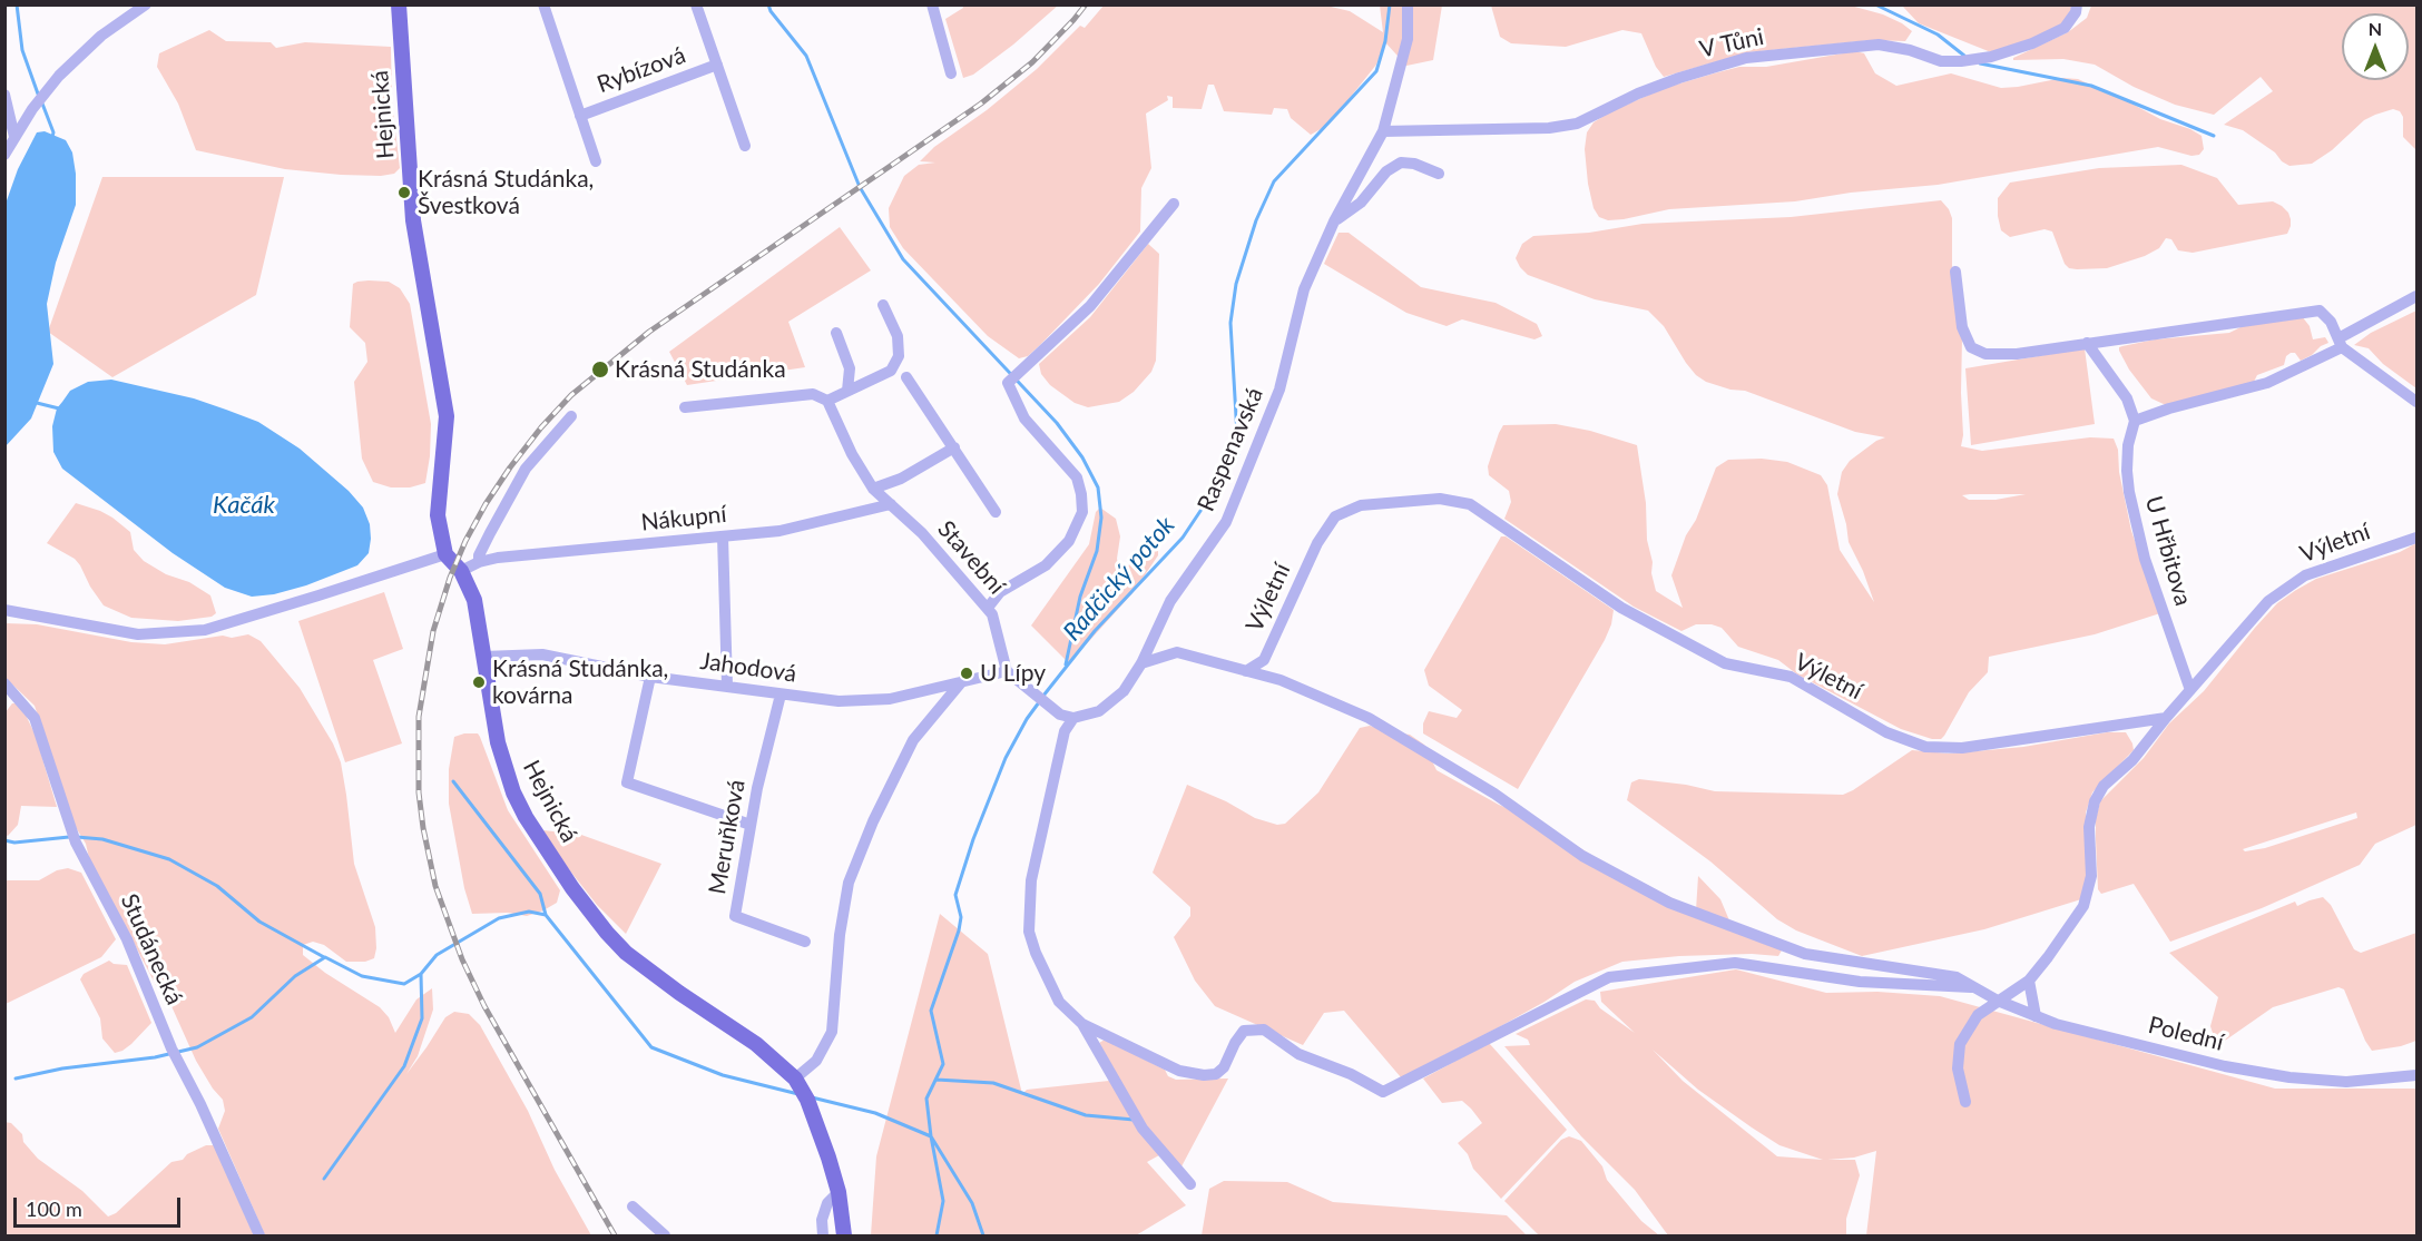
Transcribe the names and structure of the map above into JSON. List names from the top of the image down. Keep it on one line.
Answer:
{"streets":{"main road":["Hejnická"],"street":["V Tůni","Rybízová","Raspenavská","Nákupní","Výletní","U Hřbitova","Stavební","Jahodová","Meruňková","Studánecká","Polední"]},"crossings":[["V Tůni","Raspenavská"],["Hejnická","Nákupní"],["Hejnická","Jahodová"],["Raspenavská","Polední"],["Nákupní","Stavební"],["Výletní","U Hřbitova"],["Výletní","Polední"],["Stavební","Jahodová"],["Jahodová","Meruňková"]],"water":["Kačák","Radčický potok"],"places":["Krásná Studánka, Švestková","Krásná Studánka","U Lípy","Krásná Studánka, kovárna"],"scale_bar":"100 m","north":"top"}
